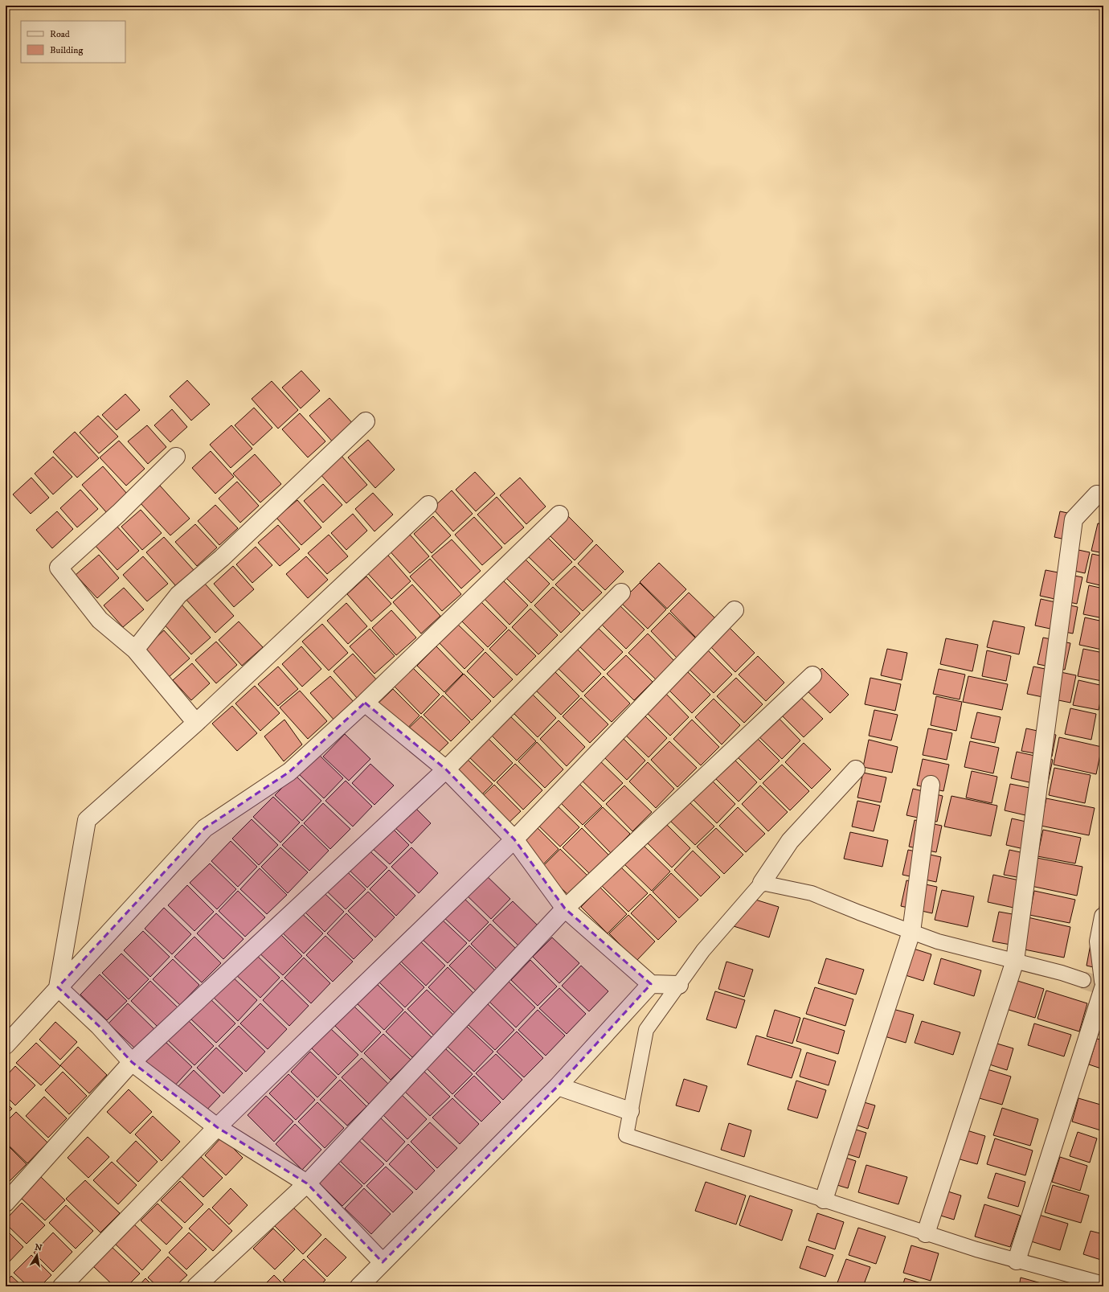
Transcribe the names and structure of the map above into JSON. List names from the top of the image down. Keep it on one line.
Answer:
{"legend":["Road","Building"],"north":"top"}
